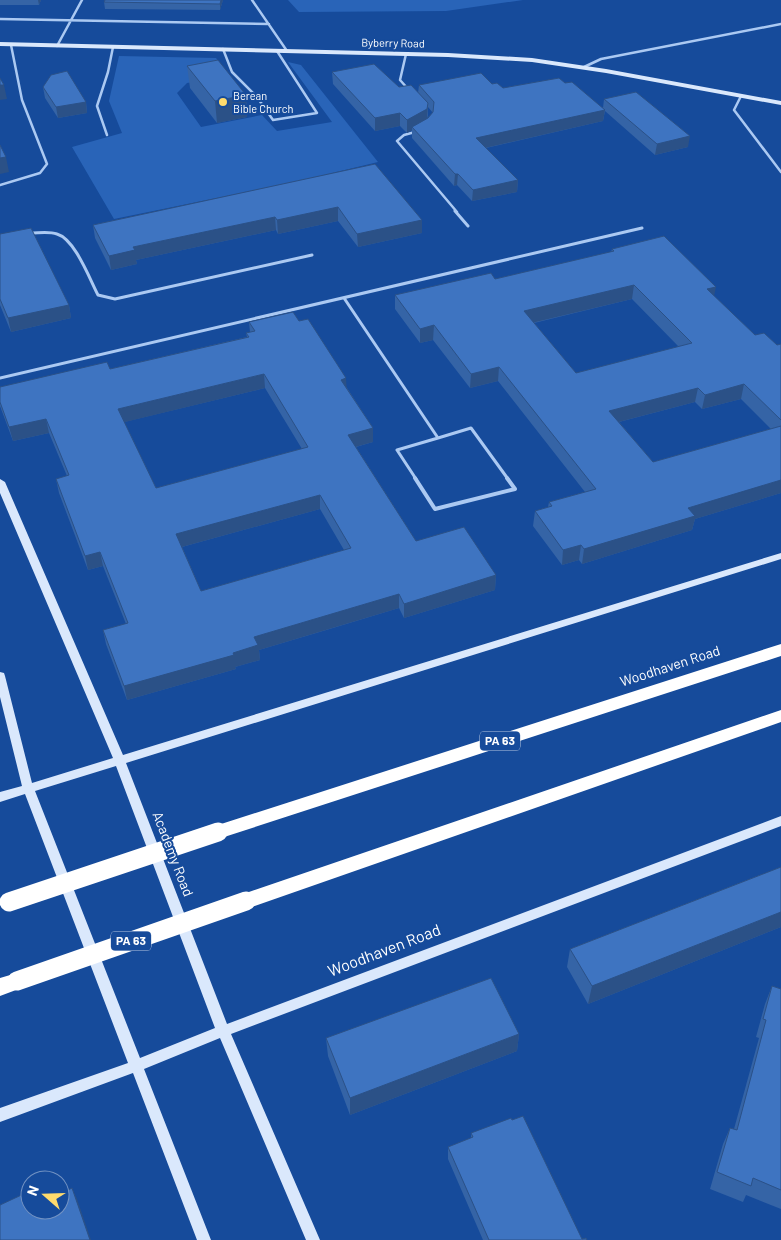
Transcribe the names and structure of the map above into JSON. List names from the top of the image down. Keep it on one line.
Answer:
{"streets":{"highway":["Woodhaven Road","PA 63"],"main road":["Byberry Road","Academy Road"]},"crossings":[["Woodhaven Road","Academy Road"]],"places":["Berean Bible Church"],"north":"left"}
